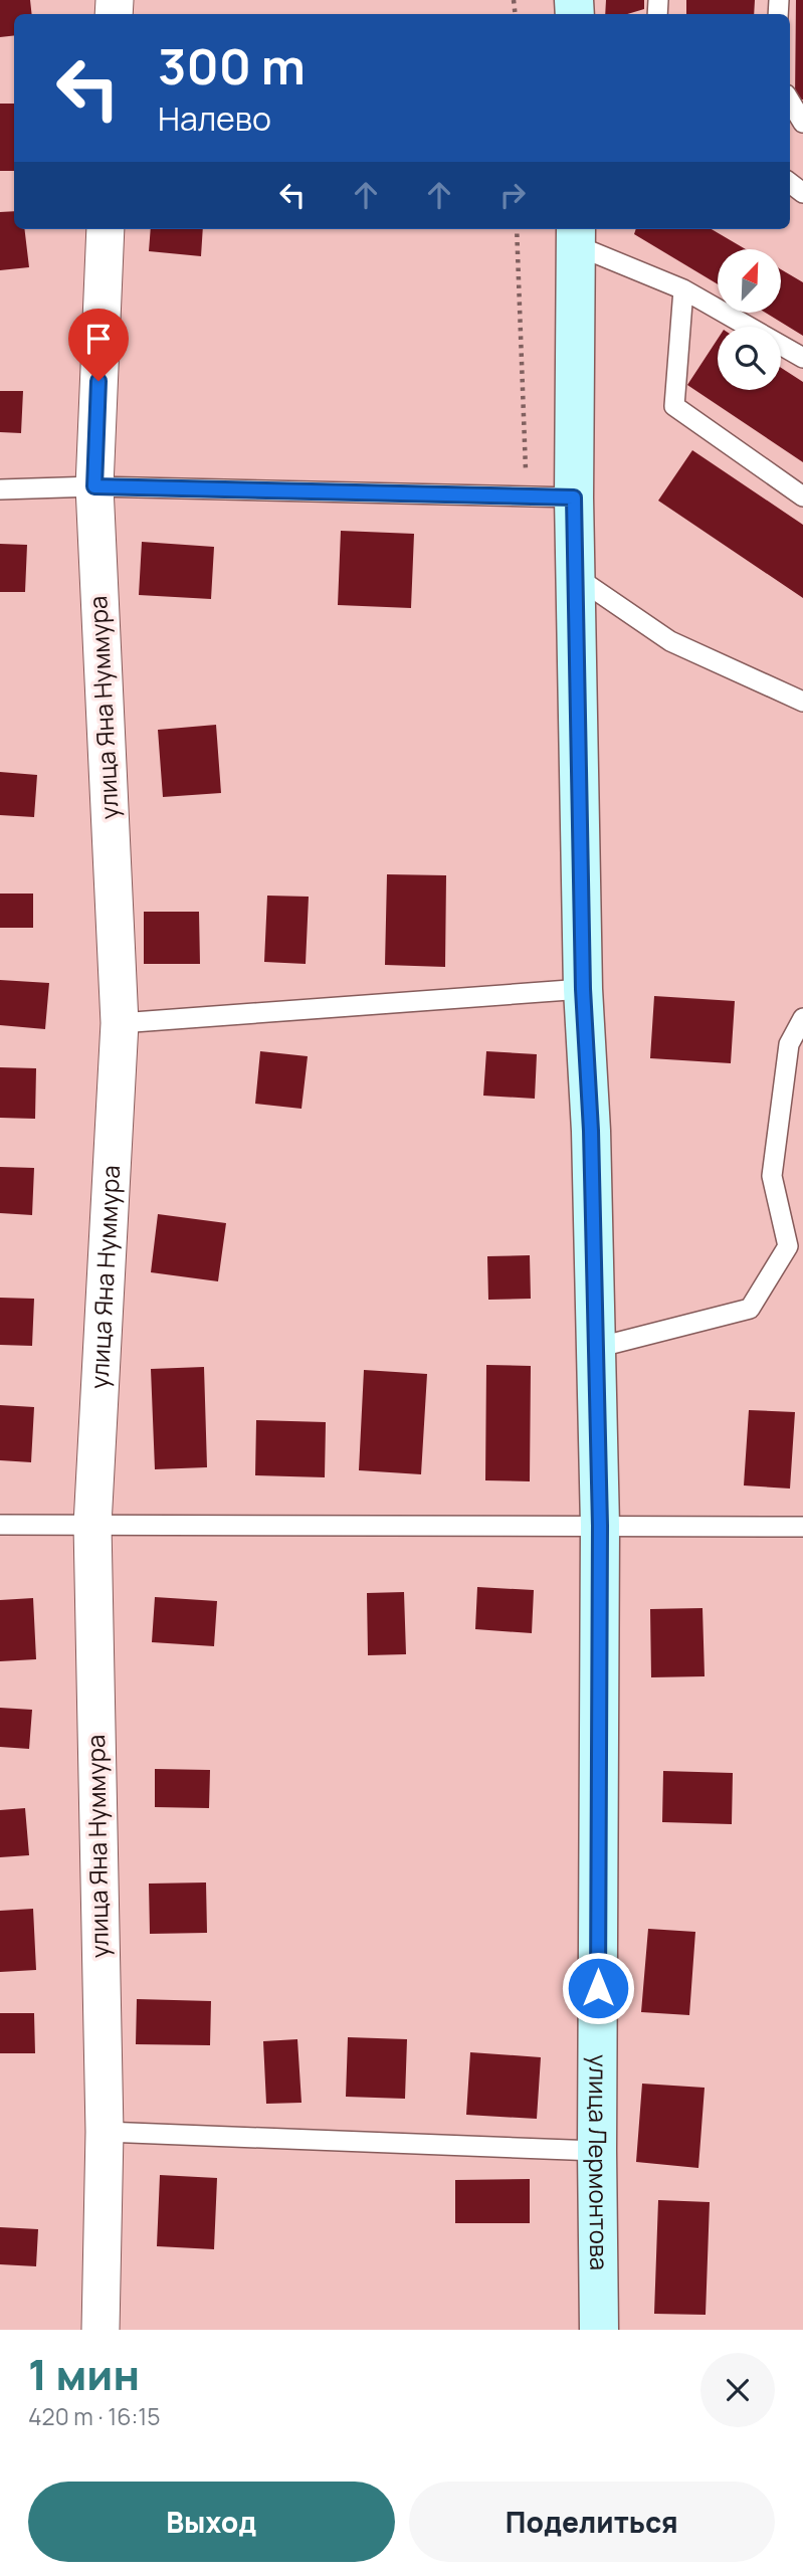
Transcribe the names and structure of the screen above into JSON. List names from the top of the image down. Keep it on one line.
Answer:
{"streets":{"street":["улица Яна Нуммура","улица Лермонтова"]},"north":"top right","page":{"turn":["300 m","Налево"],"heading":["1 мин","420 m · 16:15"],"buttons":["Выход","Поделиться"]}}
